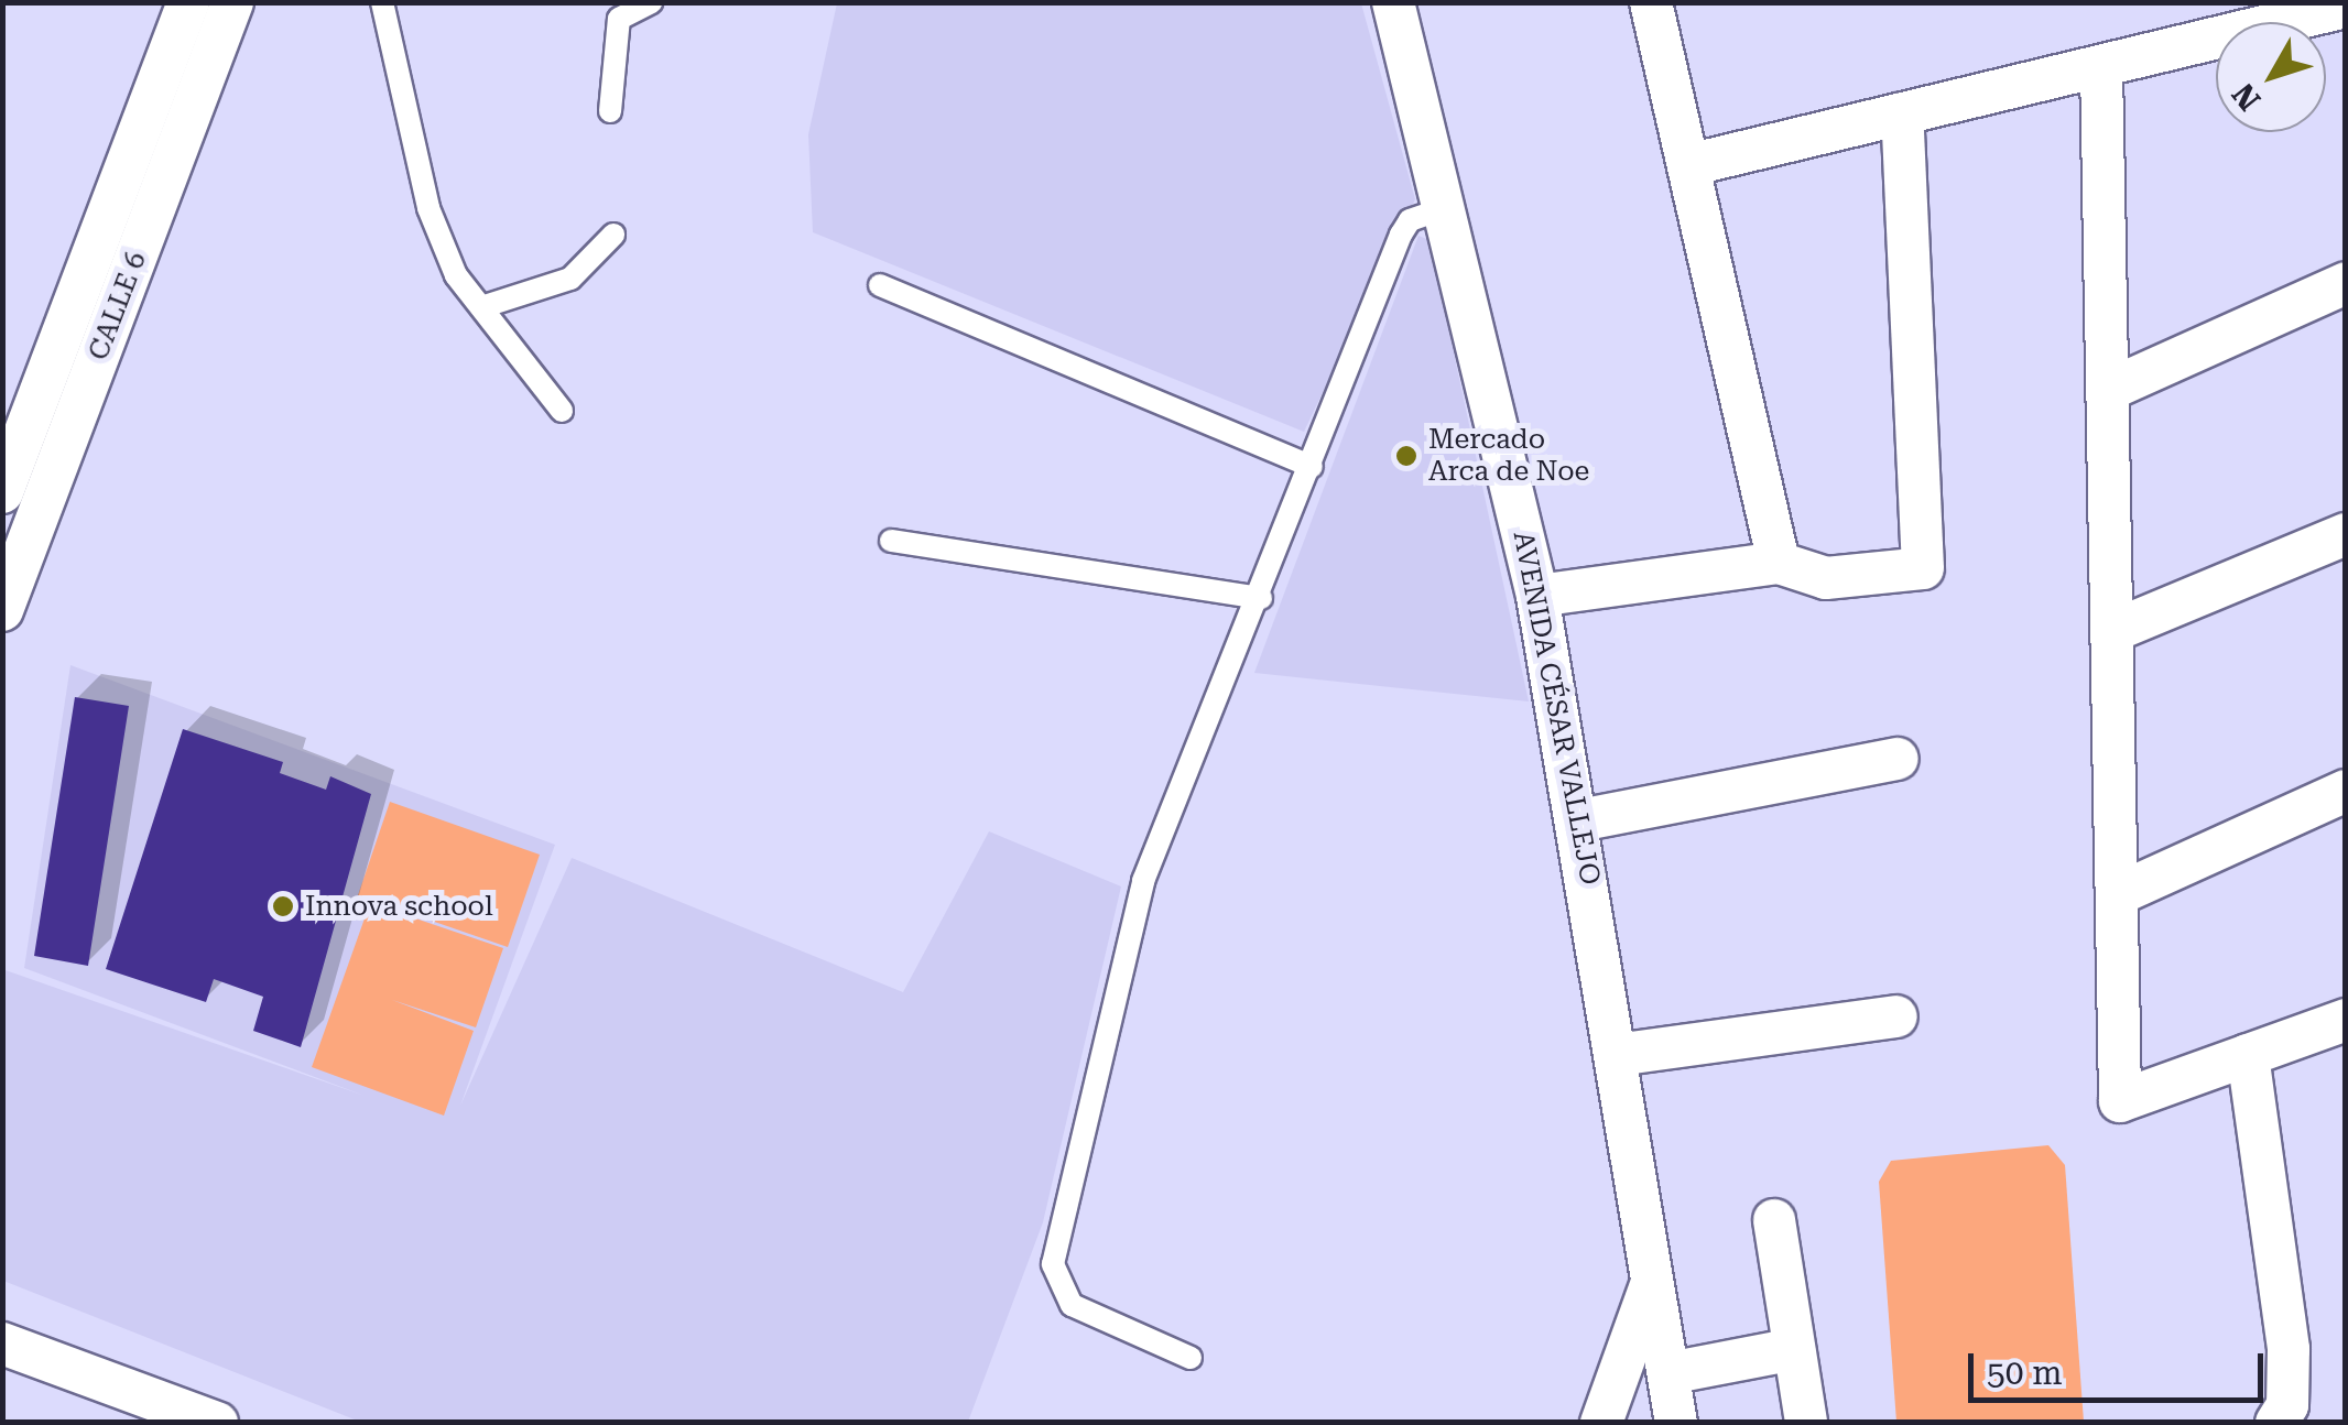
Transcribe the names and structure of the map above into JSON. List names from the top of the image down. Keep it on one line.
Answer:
{"streets":{"street":["CALLE 6","AVENIDA CÉSAR VALLEJO"]},"places":["Mercado Arca de Noe","Innova school"],"scale_bar":"50 m","north":"bottom left"}
